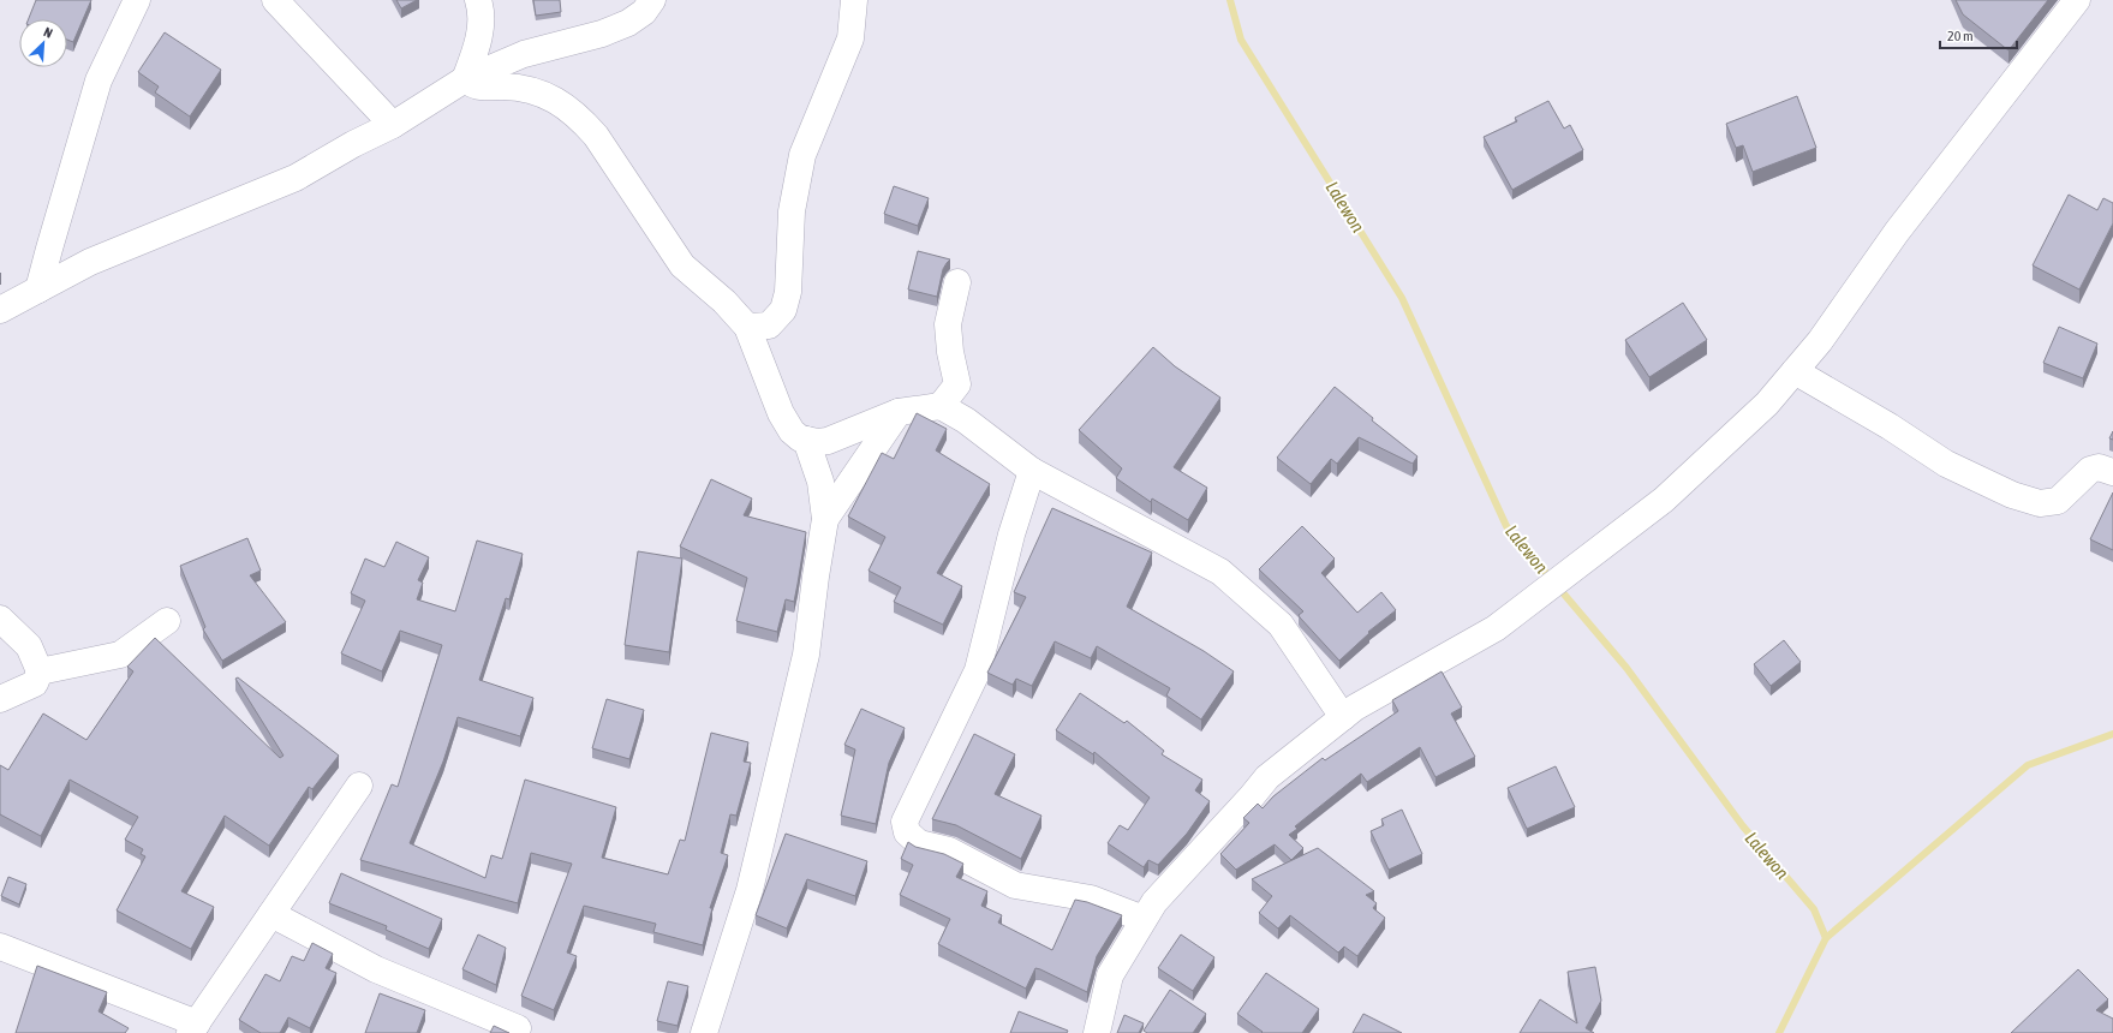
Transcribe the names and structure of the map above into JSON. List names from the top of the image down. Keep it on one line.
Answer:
{"water":["Lalewon"],"scale_bar":"20 m","north":"top right"}
